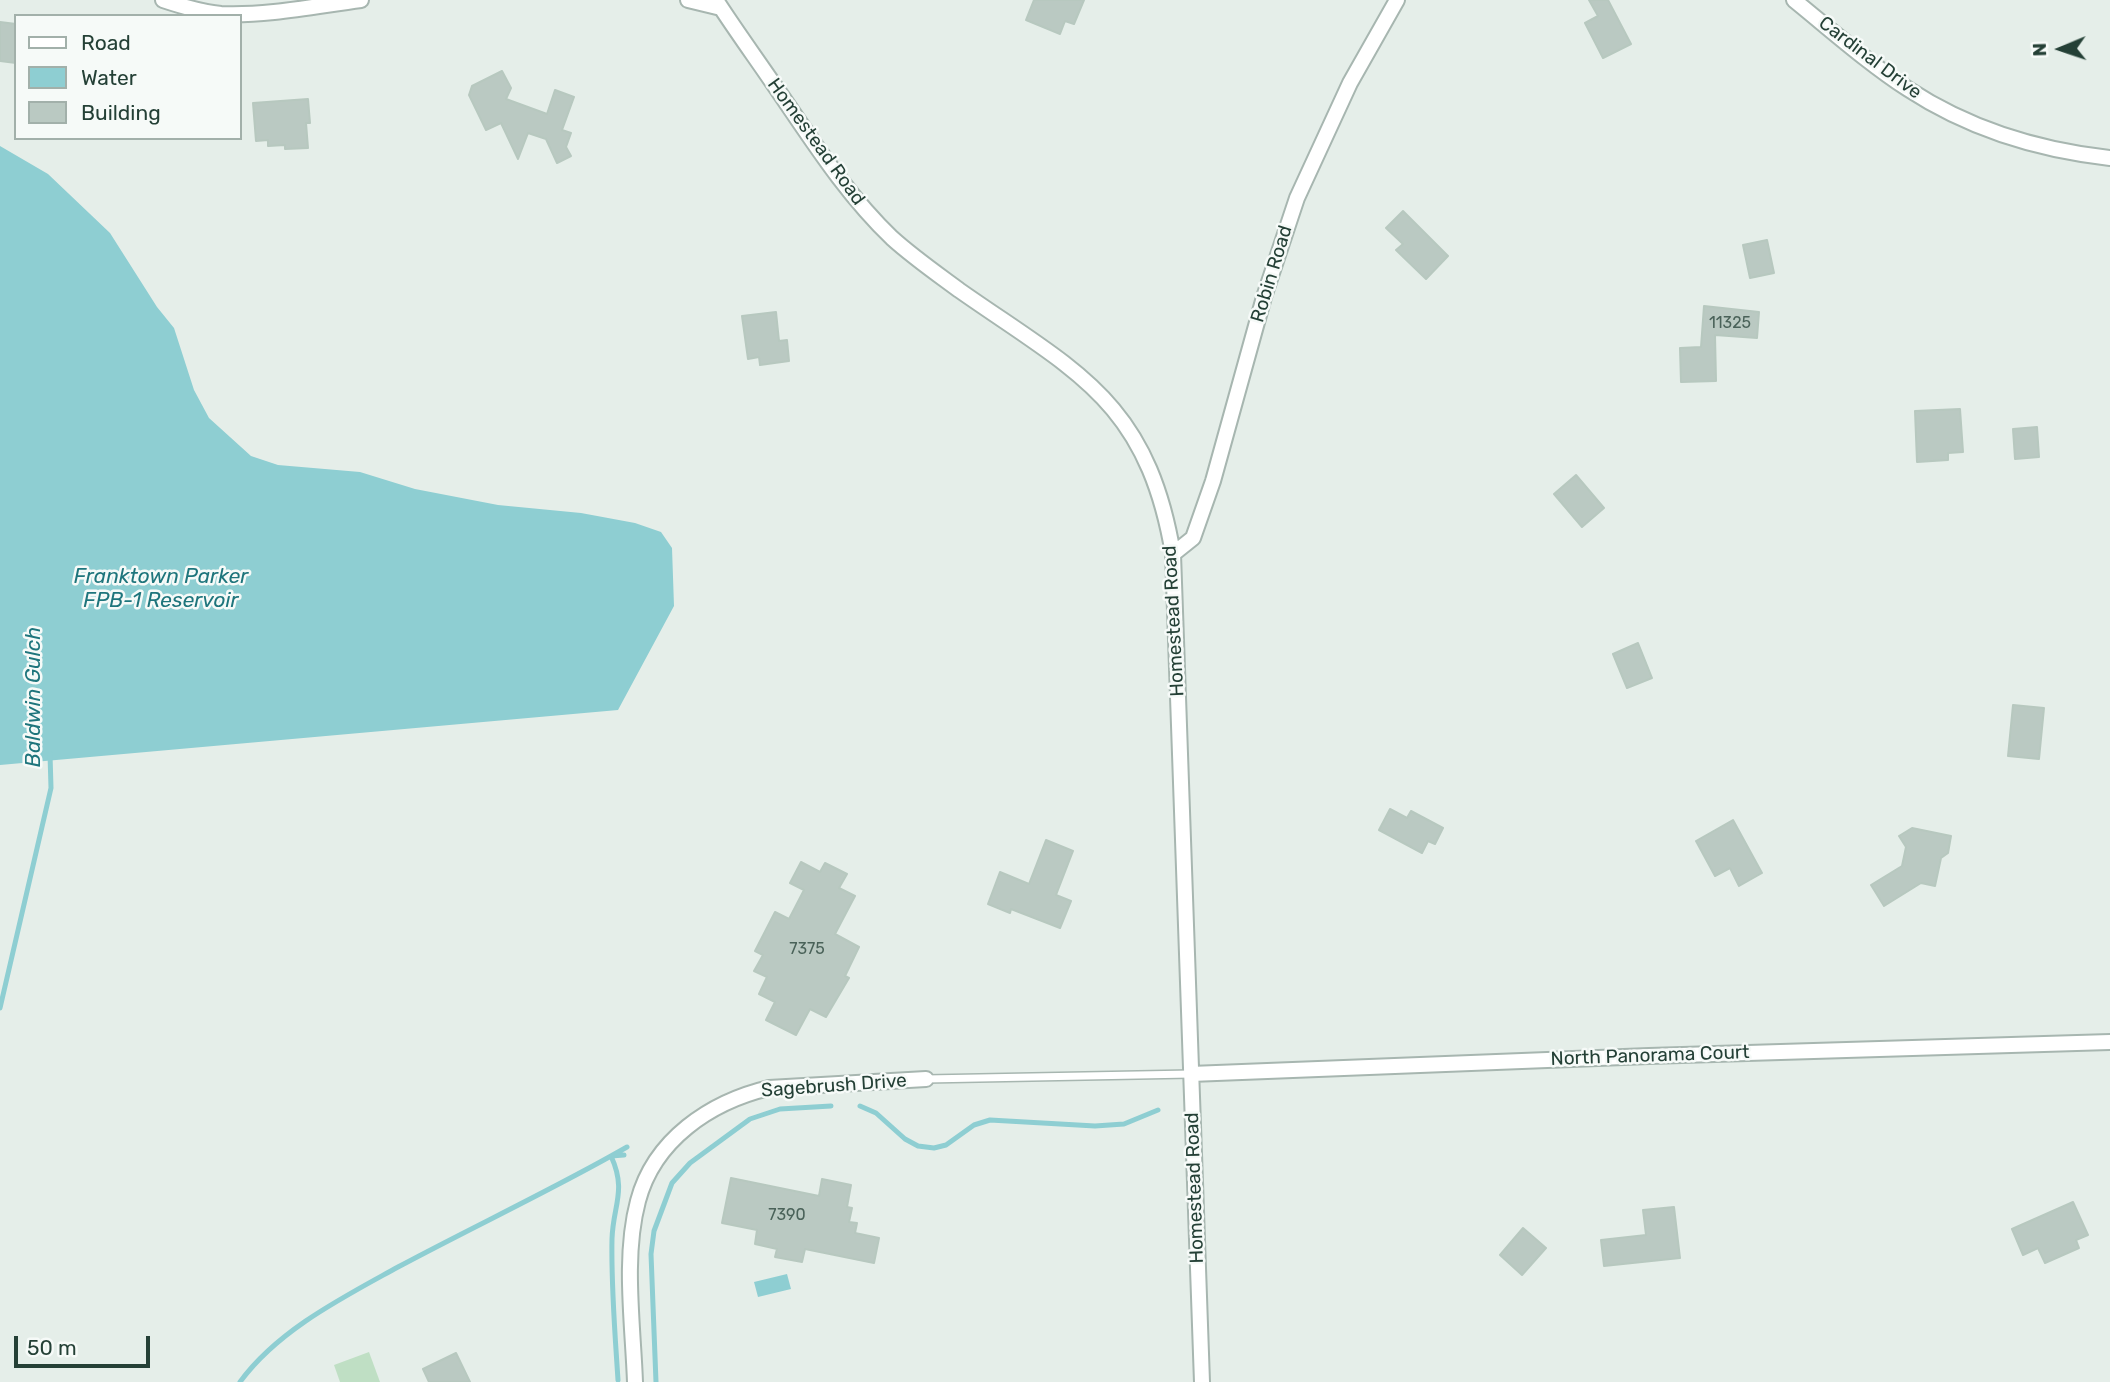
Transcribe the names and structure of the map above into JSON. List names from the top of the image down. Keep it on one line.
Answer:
{"streets":{"street":["Cardinal Drive","Homestead Road","Robin Road","North Panorama Court","Sagebrush Drive"]},"crossings":[["Homestead Road","Robin Road"],["Homestead Road","North Panorama Court"]],"water":["Franktown Parker FPB-1 Reservoir","Baldwin Gulch"],"house_numbers":["11325","7375","7390"],"legend":["Road","Water","Building"],"scale_bar":"50 m","north":"left"}
